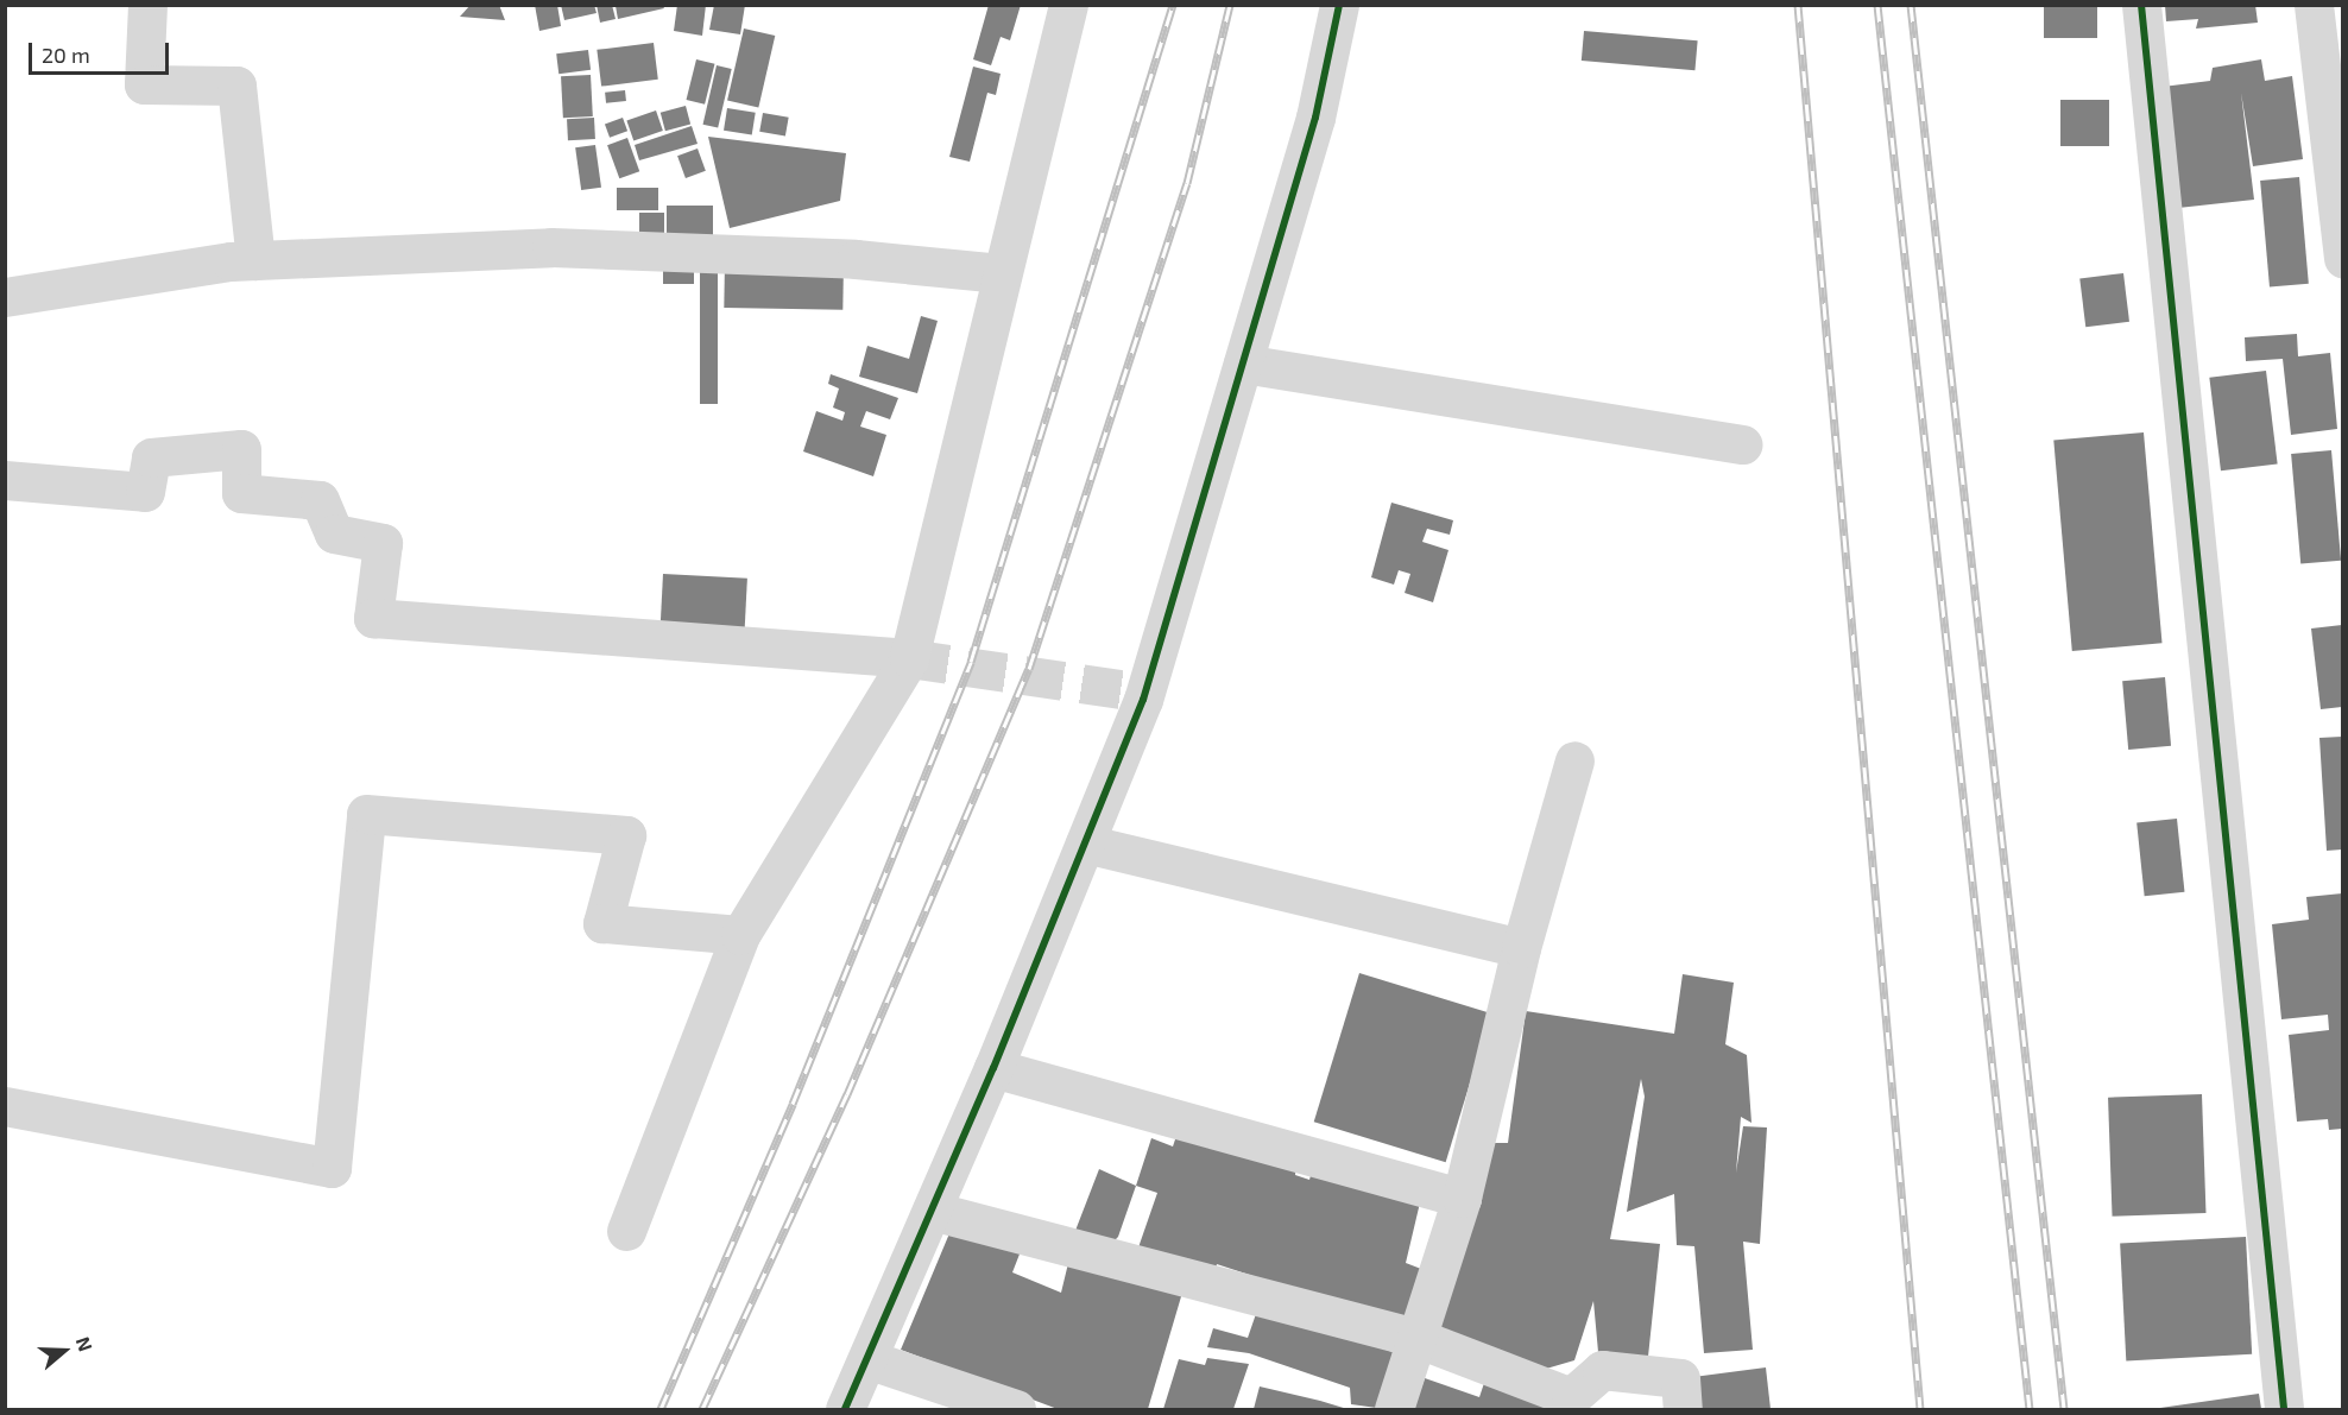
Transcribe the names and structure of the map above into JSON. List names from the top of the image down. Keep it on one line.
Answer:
{"scale_bar":"20 m","north":"right"}
